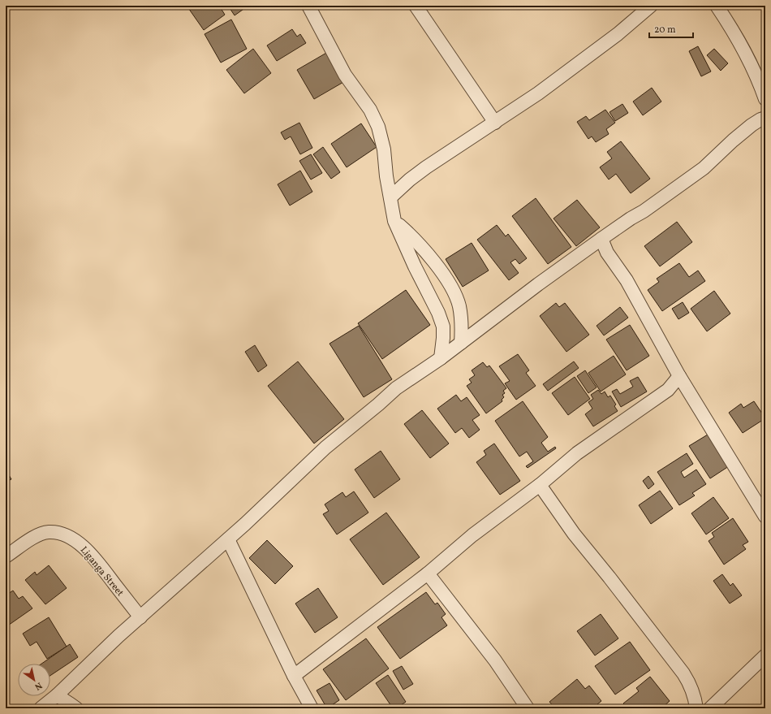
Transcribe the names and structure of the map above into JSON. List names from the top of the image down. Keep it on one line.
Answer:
{"streets":{"street":["Liganga Street"]},"scale_bar":"20 m","north":"bottom right"}
